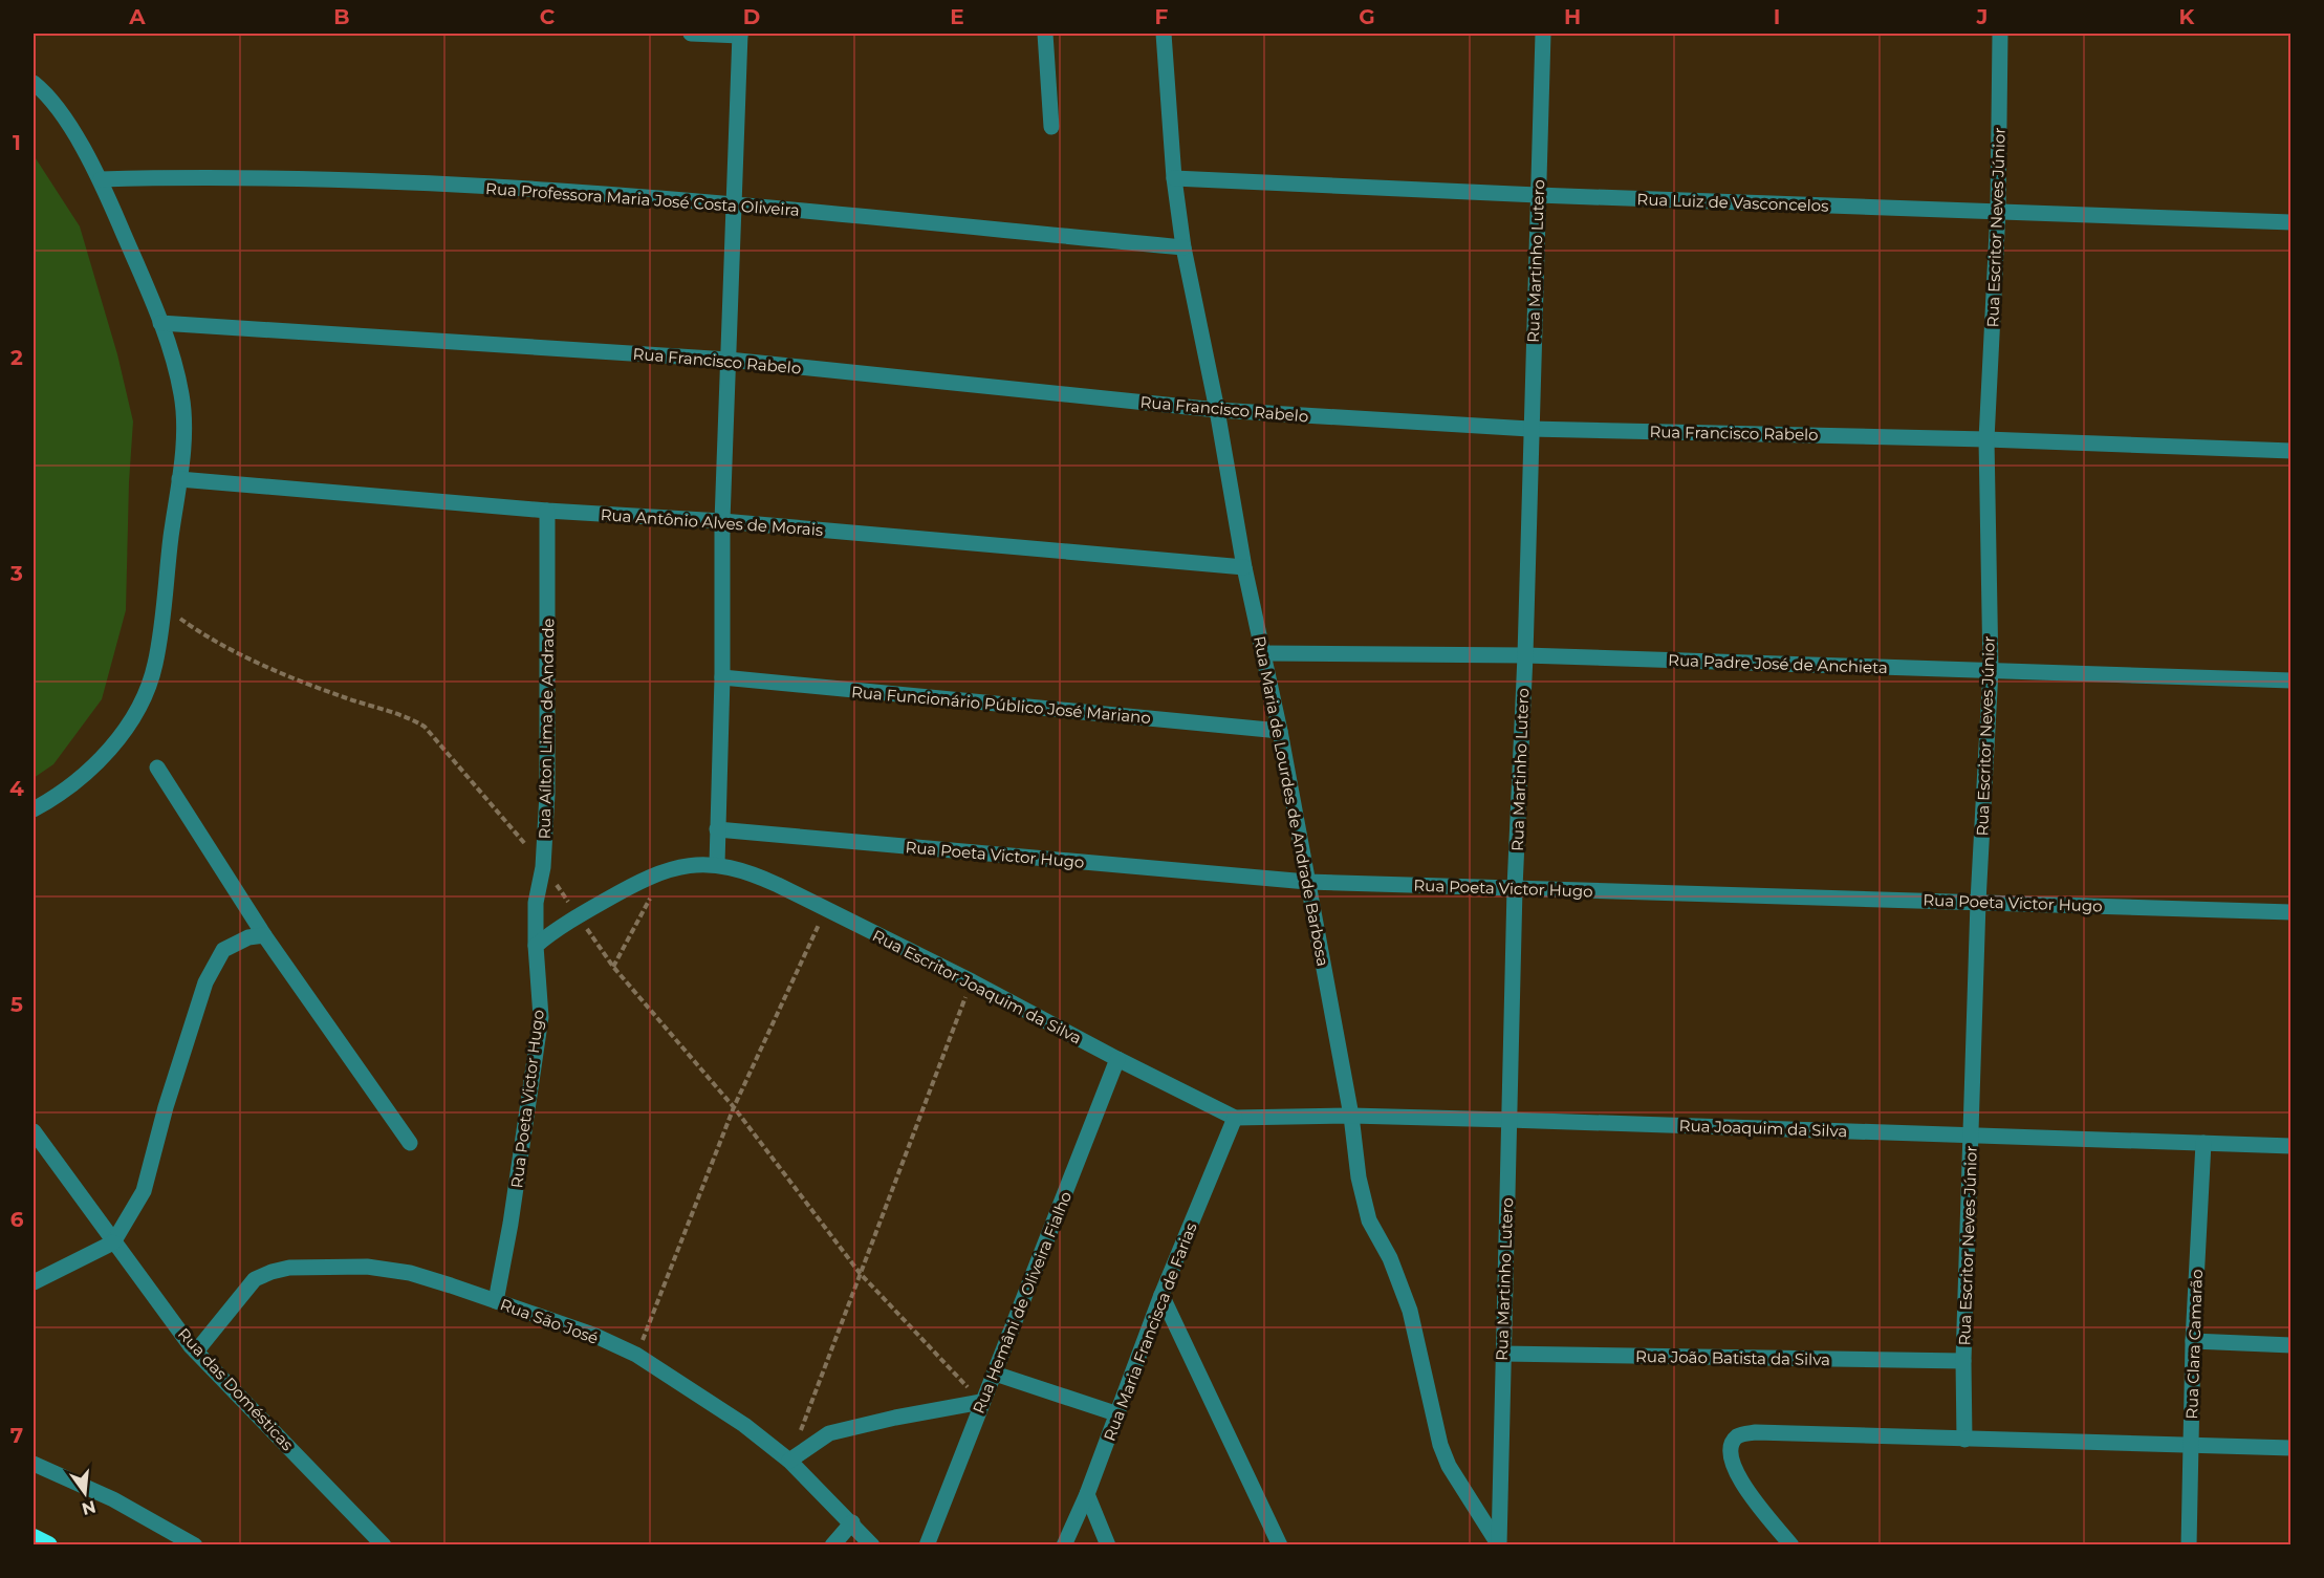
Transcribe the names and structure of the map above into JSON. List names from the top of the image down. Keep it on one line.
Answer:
{"streets":{"street":["Rua Professora Maria José Costa Oliveira","Rua Luiz de Vasconcelos","Rua Escritor Neves Júnior","Rua Martinho Lutero","Rua Francisco Rabelo","Rua Antônio Alves de Morais","Rua Padre José de Anchieta","Rua Funcionário Público José Mariano","Rua Aílton Lima de Andrade","Rua Maria de Lourdes de Andrade Barbosa","Rua Poeta Victor Hugo","Rua Escritor Joaquim da Silva","Rua Joaquim da Silva","Rua Hemâni de Oliveira Fialho","Rua São José","Rua Maria Francisca de Farias","Rua Clara Camarão","Rua João Batista da Silva","Rua das Domésticas"]},"crossings":[["Rua Professora Maria José Costa Oliveira","Rua Maria de Lourdes de Andrade Barbosa"],["Rua Luiz de Vasconcelos","Rua Escritor Neves Júnior"],["Rua Luiz de Vasconcelos","Rua Martinho Lutero"],["Rua Luiz de Vasconcelos","Rua Maria de Lourdes de Andrade Barbosa"],["Rua Escritor Neves Júnior","Rua Francisco Rabelo"],["Rua Escritor Neves Júnior","Rua Padre José de Anchieta"],["Rua Escritor Neves Júnior","Rua Poeta Victor Hugo"],["Rua Escritor Neves Júnior","Rua Joaquim da Silva"],["Rua Escritor Neves Júnior","Rua João Batista da Silva"],["Rua Martinho Lutero","Rua Francisco Rabelo"],["Rua Martinho Lutero","Rua Padre José de Anchieta"],["Rua Martinho Lutero","Rua Maria de Lourdes de Andrade Barbosa"],["Rua Martinho Lutero","Rua Poeta Victor Hugo"],["Rua Martinho Lutero","Rua Joaquim da Silva"],["Rua Martinho Lutero","Rua João Batista da Silva"],["Rua Francisco Rabelo","Rua Maria de Lourdes de Andrade Barbosa"],["Rua Antônio Alves de Morais","Rua Aílton Lima de Andrade"],["Rua Antônio Alves de Morais","Rua Maria de Lourdes de Andrade Barbosa"],["Rua Padre José de Anchieta","Rua Maria de Lourdes de Andrade Barbosa"],["Rua Funcionário Público José Mariano","Rua Maria de Lourdes de Andrade Barbosa"],["Rua Aílton Lima de Andrade","Rua Poeta Victor Hugo"],["Rua Maria de Lourdes de Andrade Barbosa","Rua Poeta Victor Hugo"],["Rua Maria de Lourdes de Andrade Barbosa","Rua Joaquim da Silva"],["Rua Poeta Victor Hugo","Rua São José"],["Rua Escritor Joaquim da Silva","Rua Joaquim da Silva"],["Rua Escritor Joaquim da Silva","Rua Hemâni de Oliveira Fialho"],["Rua Escritor Joaquim da Silva","Rua Maria Francisca de Farias"],["Rua Joaquim da Silva","Rua Maria Francisca de Farias"],["Rua Joaquim da Silva","Rua Clara Camarão"],["Rua São José","Rua das Domésticas"]],"north":"bottom","grid":{"columns":["A","B","C","D","E","F","G","H","I","J","K"],"rows":["1","2","3","4","5","6","7"]}}
